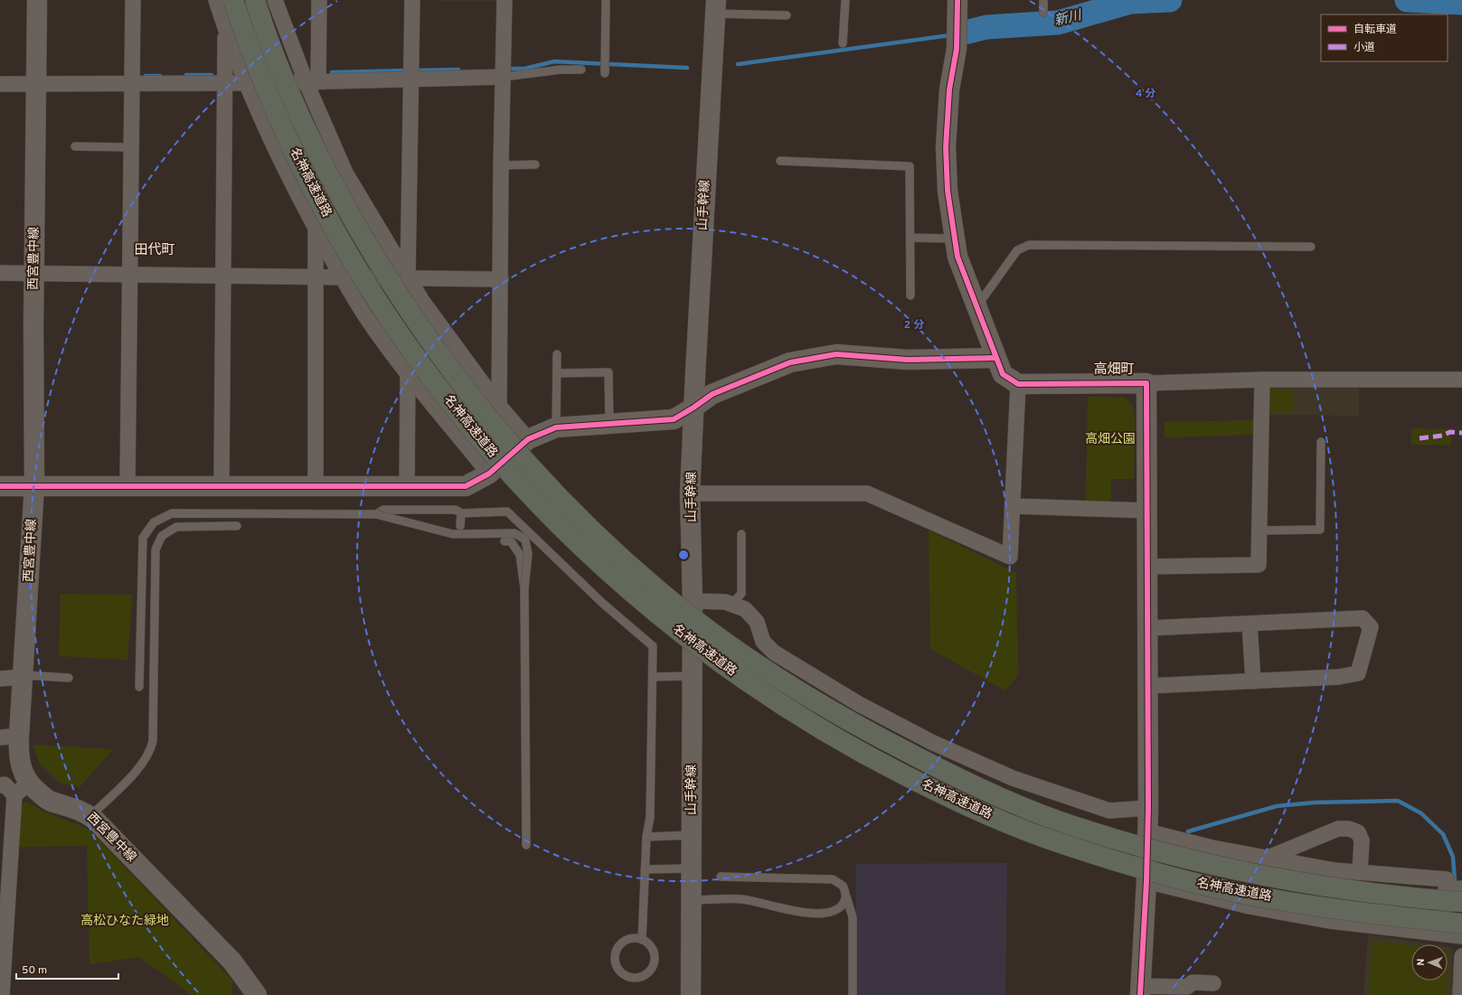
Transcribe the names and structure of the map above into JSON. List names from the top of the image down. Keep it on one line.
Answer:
{"streets":{"highway":["名神高速道路"],"street":["山手幹線","西宮豊中線"]},"districts":["田代町","高畑町"],"water":["新川"],"parks":["高畑公園","高松ひなた緑地"],"legend":["自転車道","小道"],"scale_bar":"50 m","north":"left","rings":["4 分","2 分"]}
